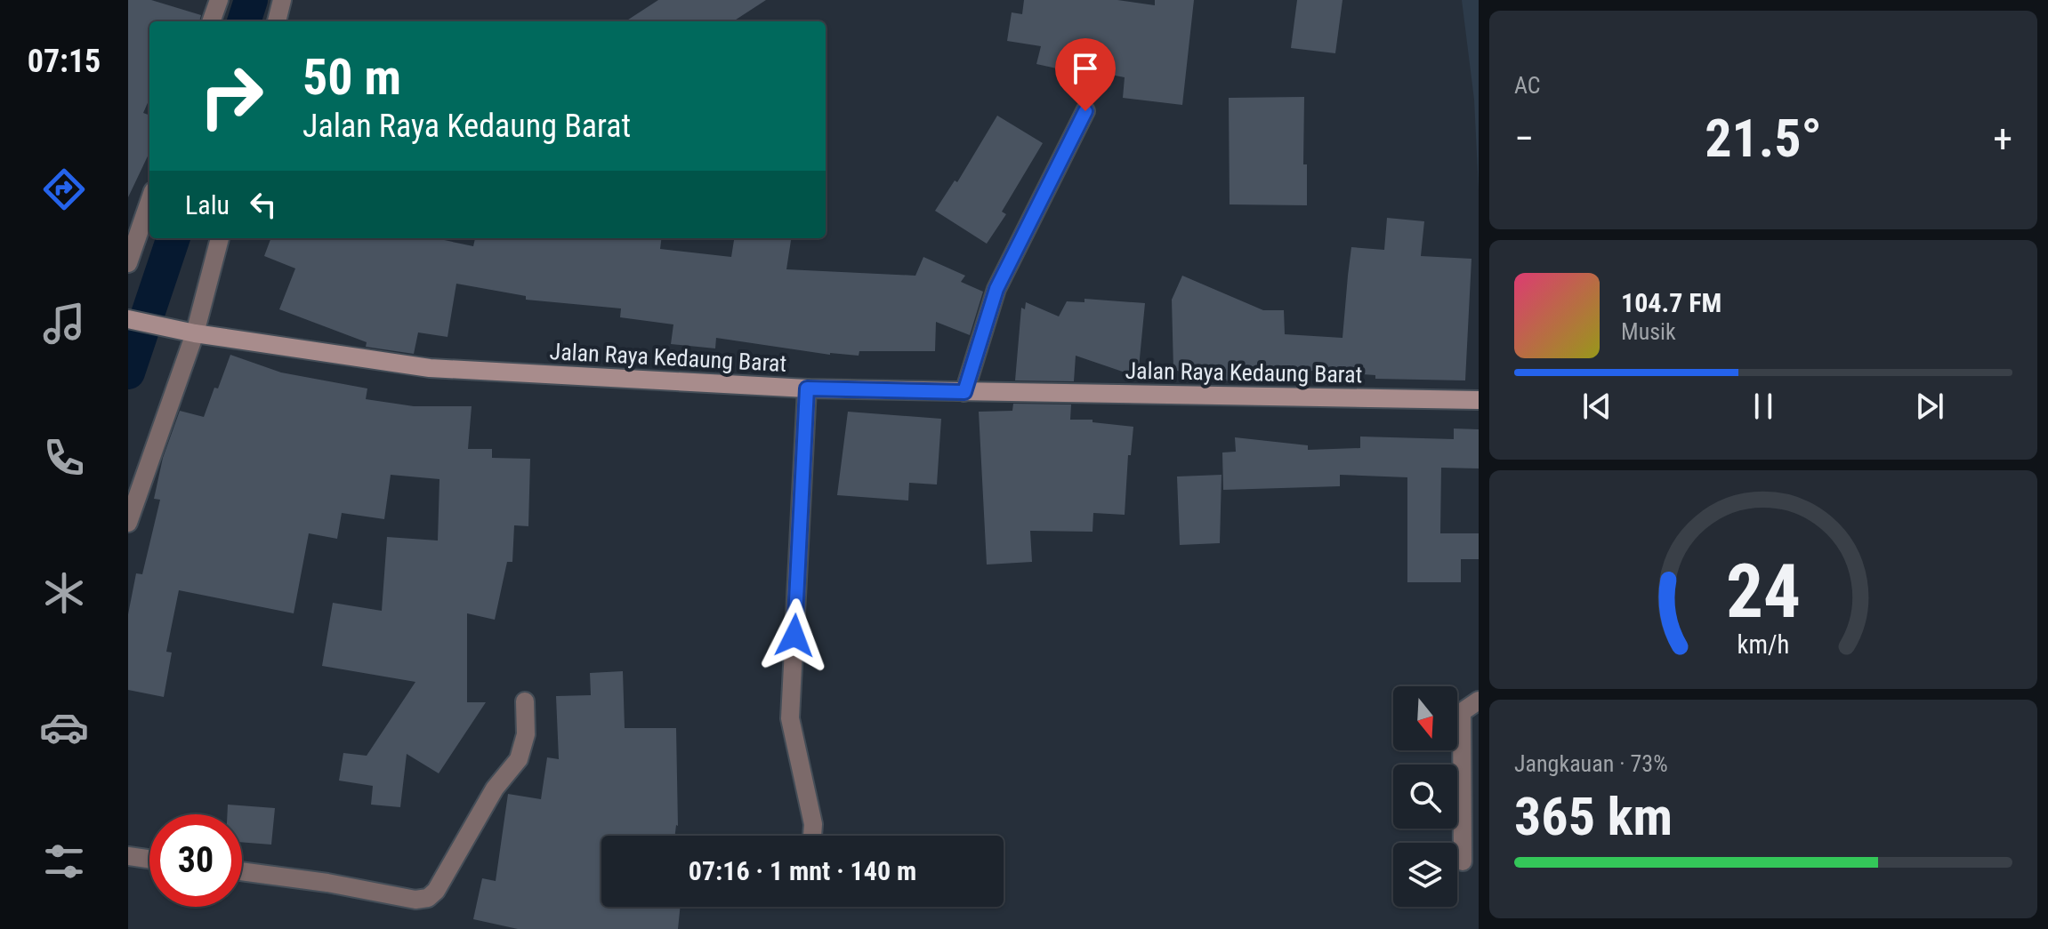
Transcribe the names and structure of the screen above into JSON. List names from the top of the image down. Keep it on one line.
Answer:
{"streets":{"street":["Jalan Raya Kedaung Barat"]},"north":"bottom","page":{"tabs":"07:15","tile":["AC",["Jangkauan · 73%","365 km"]],"turn":["50 m","Jalan Raya Kedaung Barat"],"heat":["−","21.5°","+"],"then":"Lalu","song":["104.7 FM","Musik"],"limit":"30","trip":"07:16 · 1 mnt · 140 m","gauge":["24","km/h"]}}
